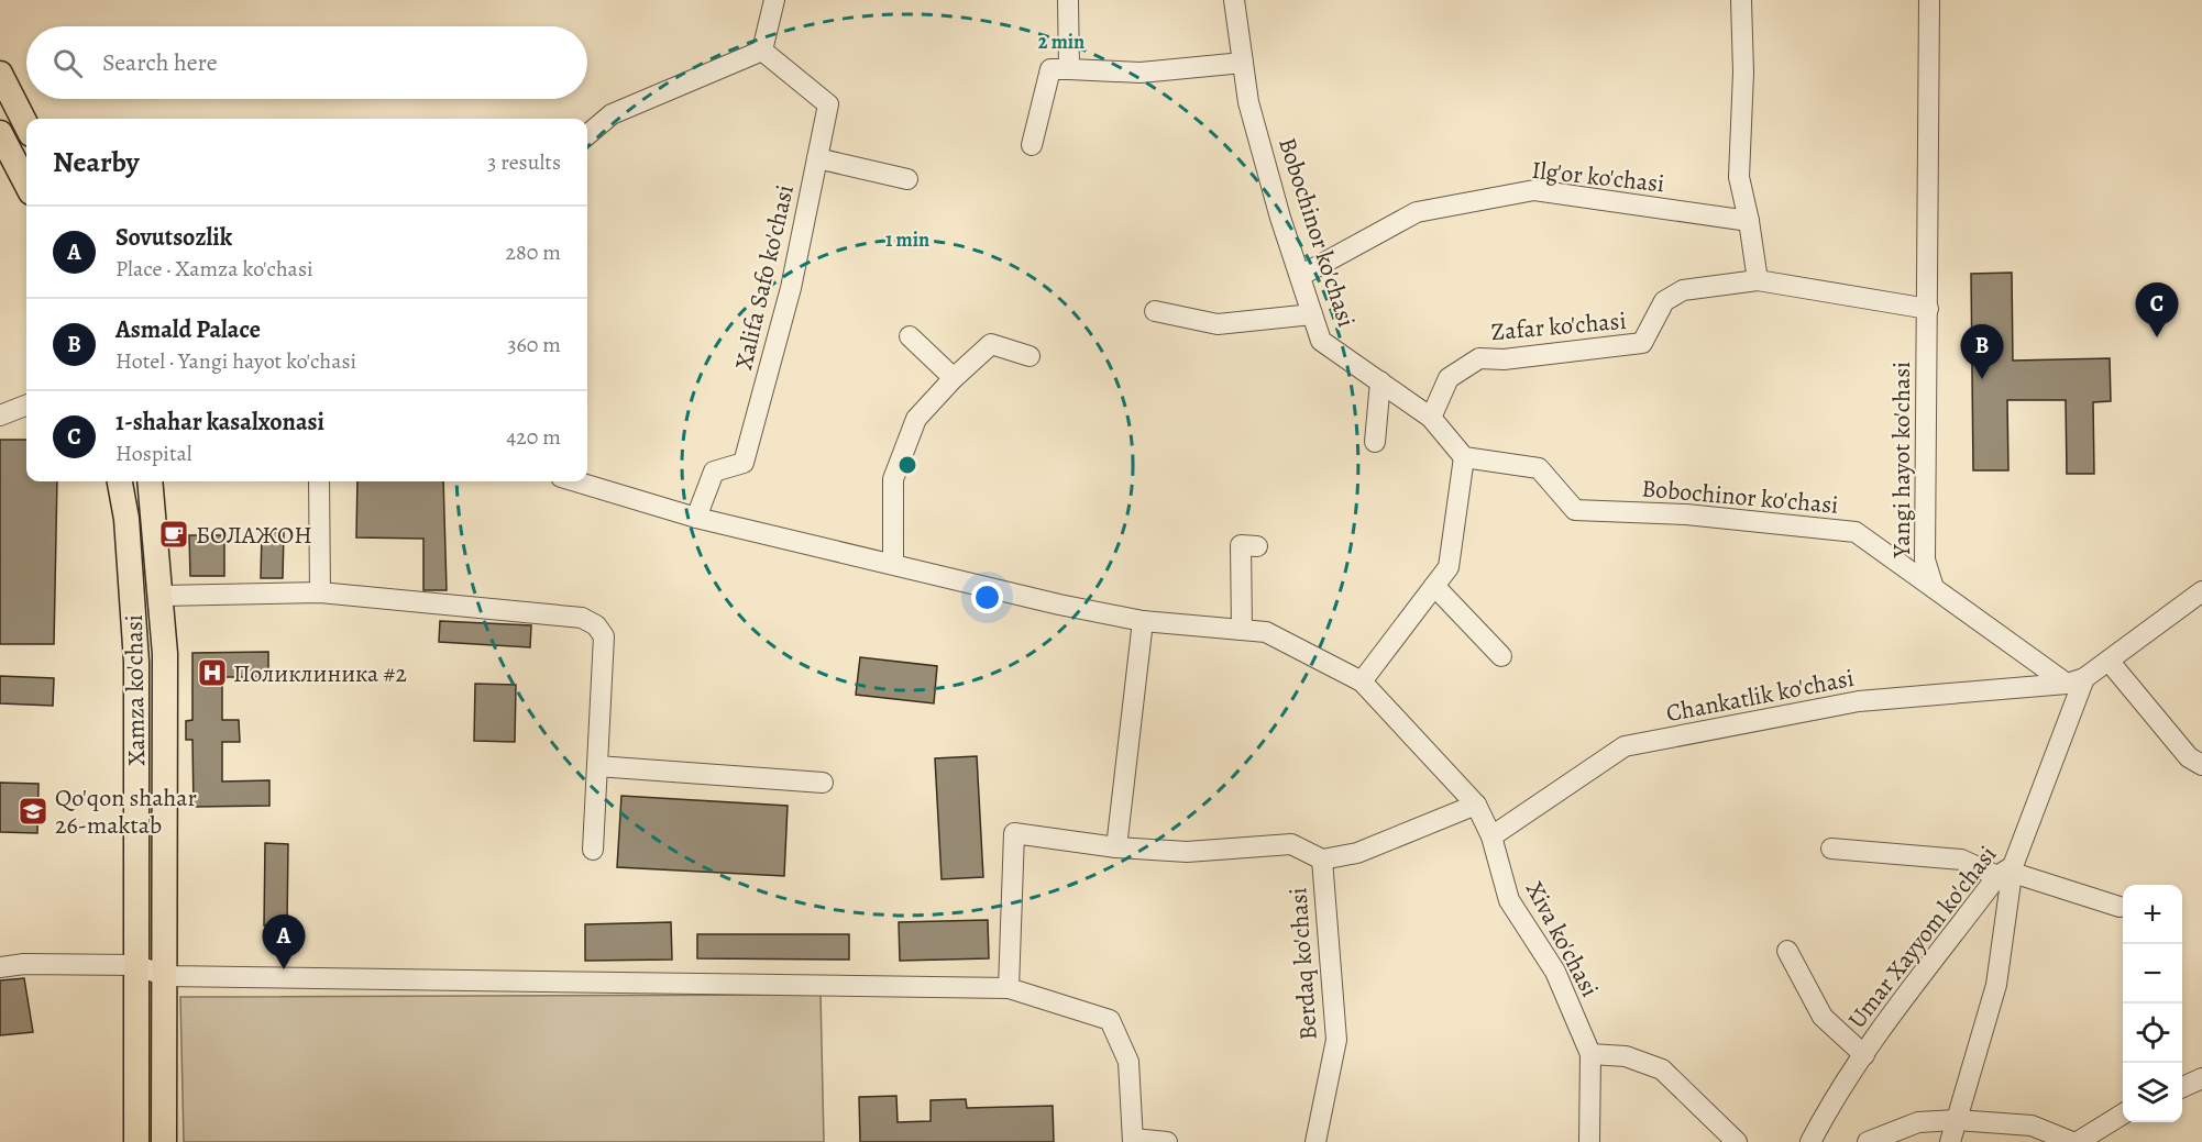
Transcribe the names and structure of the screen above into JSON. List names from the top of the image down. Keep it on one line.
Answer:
{"streets":{"main road":["Xamza ko'chasi"],"street":["Ilg'or ko'chasi","Bobochinor ko'chasi","Xalifa Safo ko'chasi","Zafar ko'chasi","Yangi hayot ko'chasi","Chankatlik ko'chasi","Umar Xayyom ko'chasi","Xiva ko'chasi","Berdaq ko'chasi"]},"crossings":[["Ilg'or ko'chasi","Bobochinor ko'chasi"],["Bobochinor ko'chasi","Zafar ko'chasi"],["Bobochinor ko'chasi","Yangi hayot ko'chasi"],["Xalifa Safo ko'chasi","Xiva ko'chasi"],["Zafar ko'chasi","Yangi hayot ko'chasi"],["Yangi hayot ko'chasi","Chankatlik ko'chasi"],["Yangi hayot ko'chasi","Umar Xayyom ko'chasi"],["Chankatlik ko'chasi","Umar Xayyom ko'chasi"],["Chankatlik ko'chasi","Xiva ko'chasi"]],"places":{"cafe":["БОЛАЖОН"],"hospital":["Поликлиника #2"],"school or university":["Qo'qon shahar 26-maktab"]},"page":{"search":"Search here","heading":["Nearby","3 results"],"list":[{"mark":"A","name":"Sovutsozlik","note":"Place · Xamza ko'chasi","value":"280 m"},{"mark":"B","name":"Asmald Palace","note":"Hotel · Yangi hayot ko'chasi","value":"360 m"},{"mark":"C","name":"1-shahar kasalxonasi","note":"Hospital","value":"420 m"}],"pins":["C","B","A"],"map_buttons":["+","−"]},"rings":["2 min","1 min"]}
